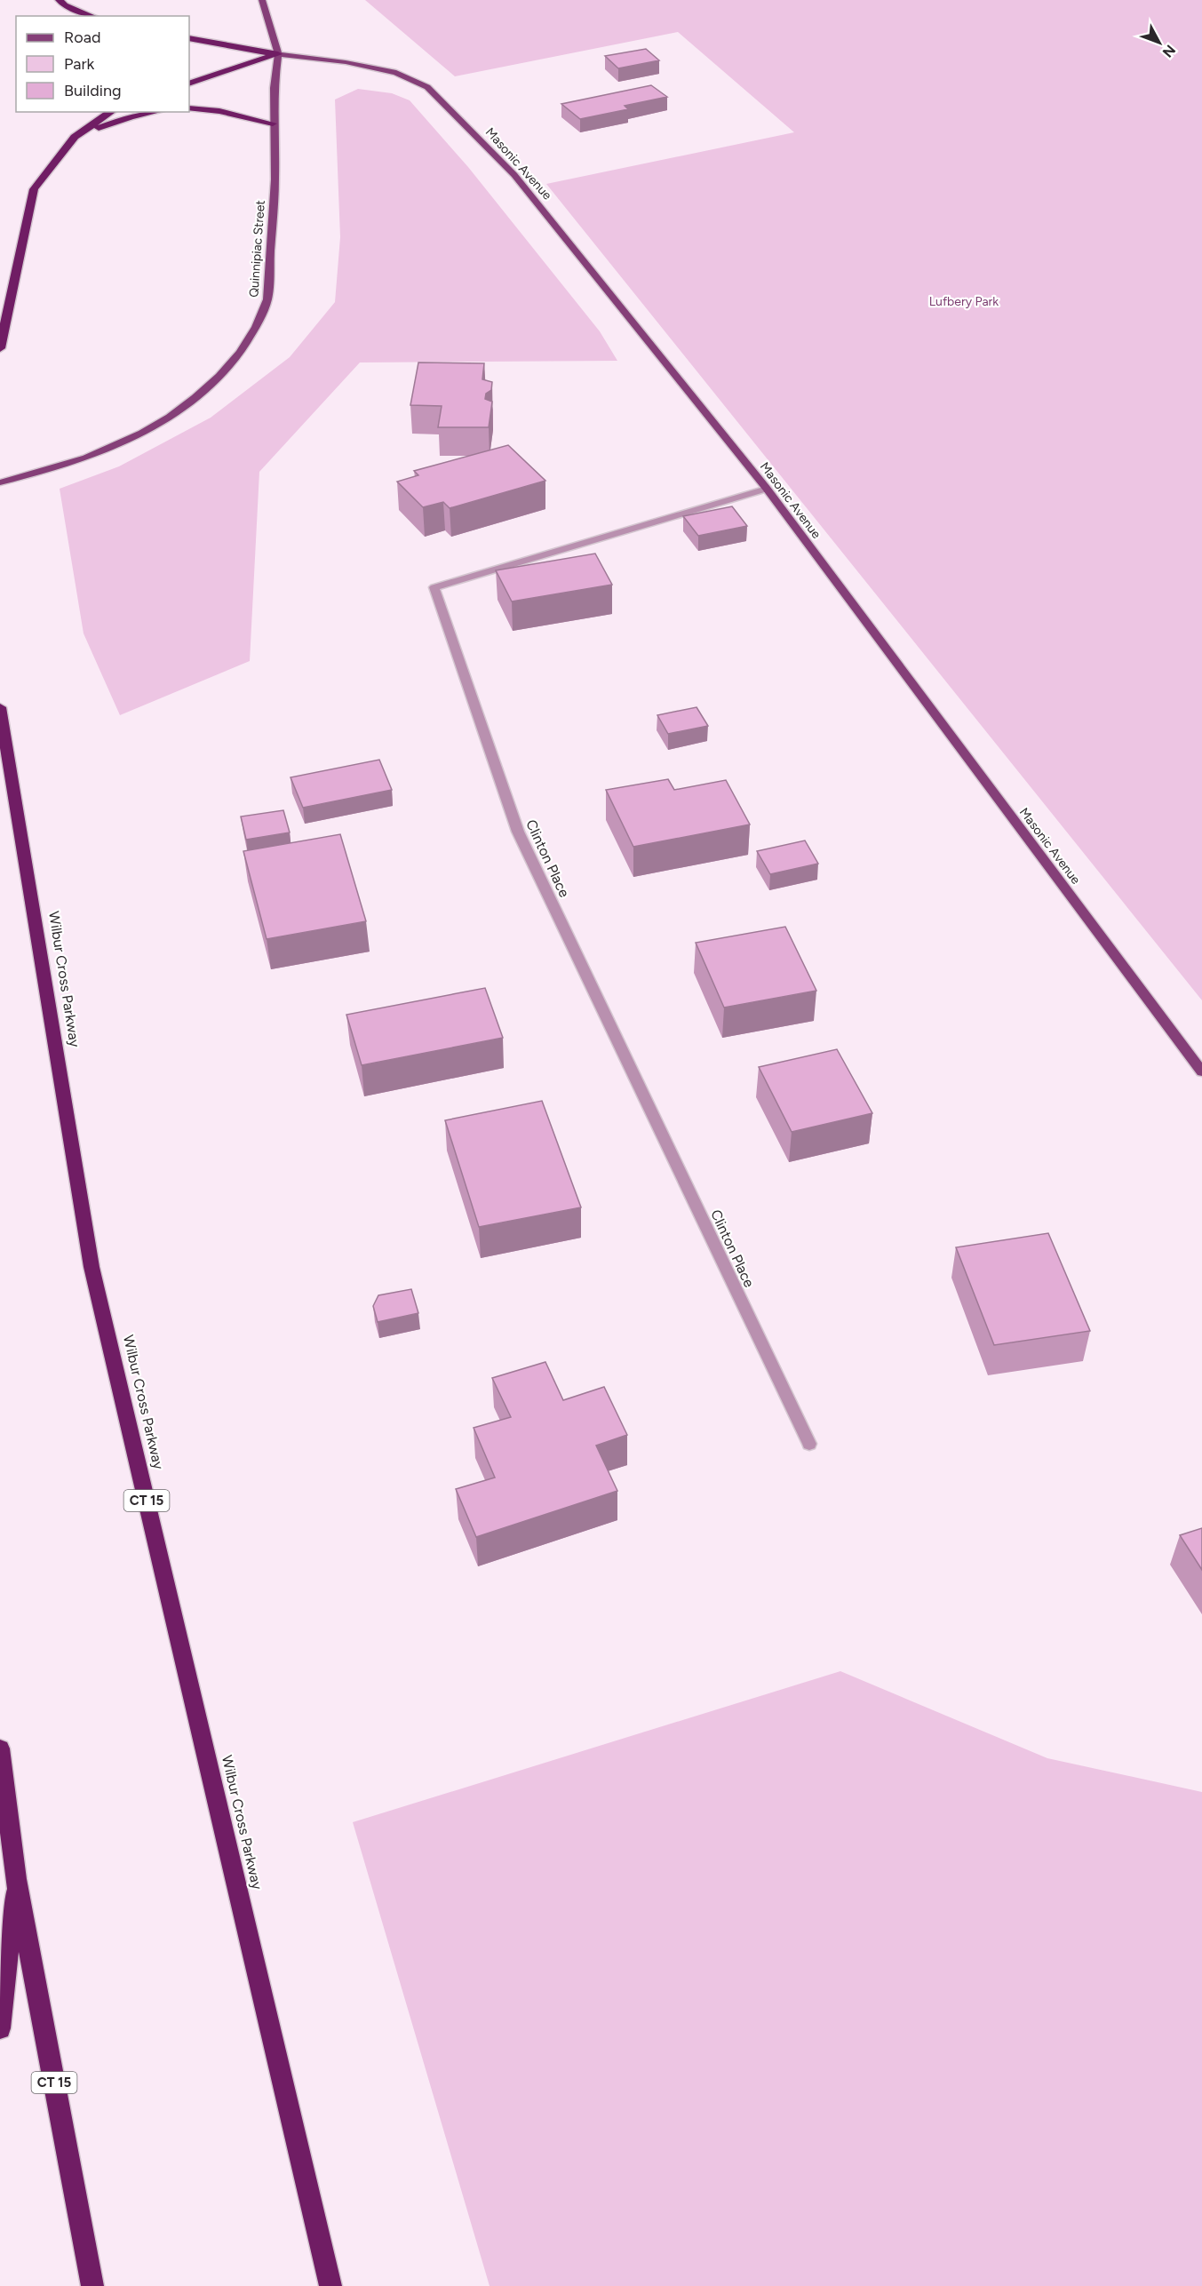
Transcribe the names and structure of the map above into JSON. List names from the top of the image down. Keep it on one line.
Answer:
{"streets":{"highway":["Wilbur Cross Parkway","CT 15"],"main road":["Masonic Avenue","Quinnipiac Street"],"street":["Clinton Place"]},"crossings":[["Masonic Avenue","Quinnipiac Street"],["Masonic Avenue","Clinton Place"]],"parks":["Lufbery Park"],"legend":["Road","Park","Building"],"north":"bottom right"}
